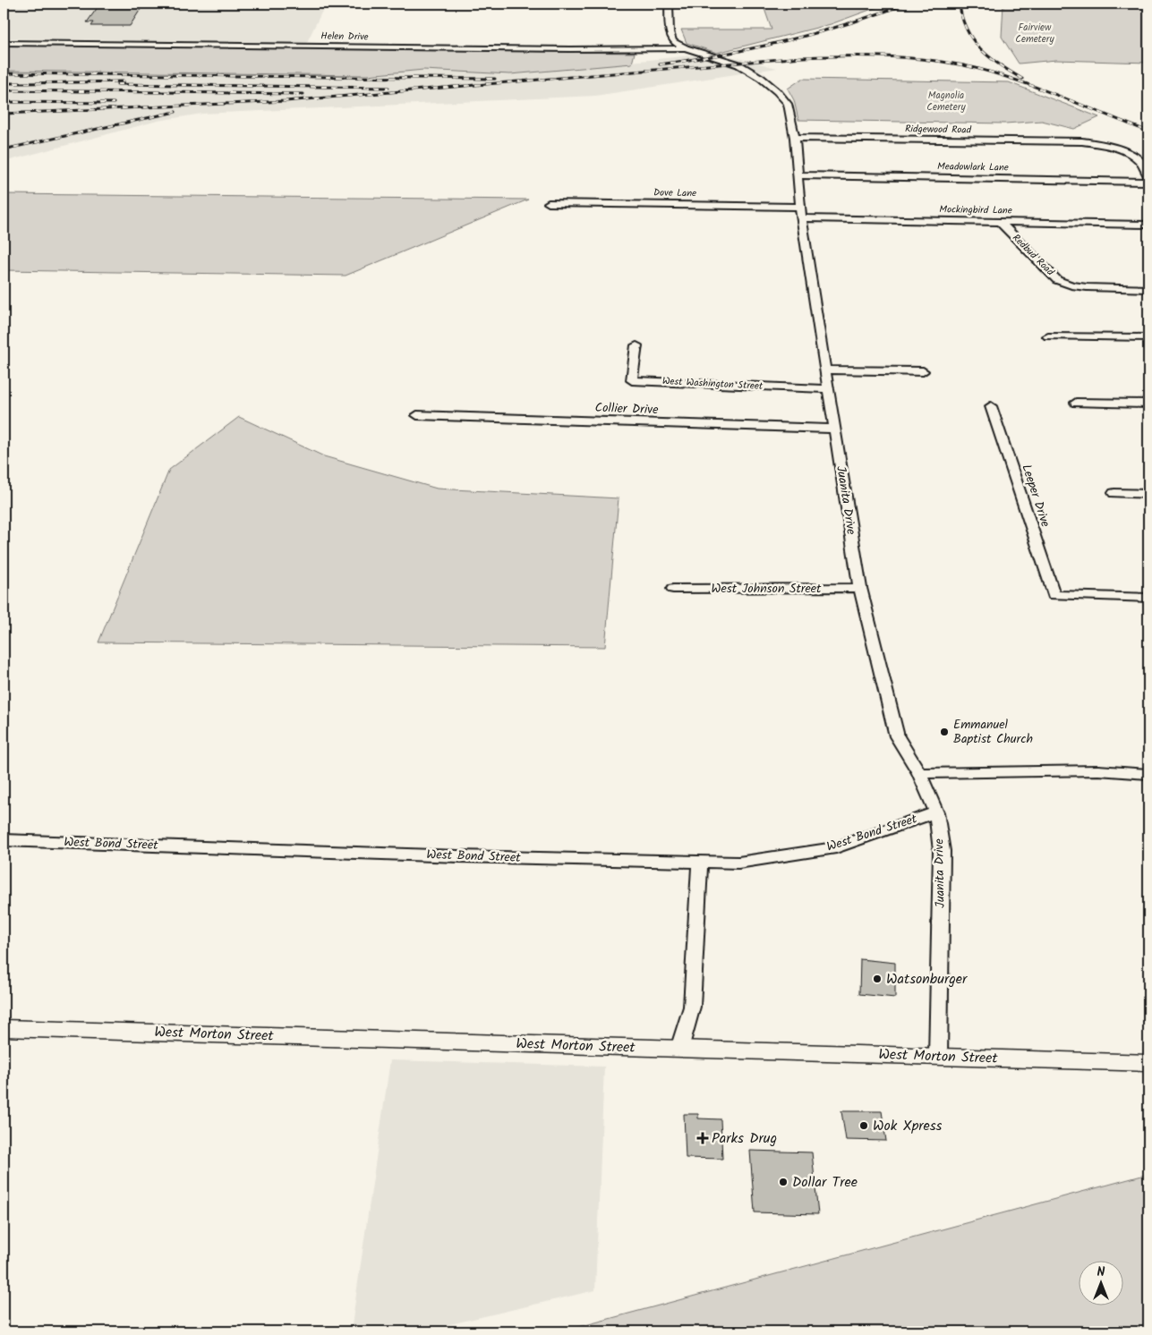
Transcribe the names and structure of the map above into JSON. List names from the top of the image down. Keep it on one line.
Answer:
{"streets":{"main road":["West Morton Street"],"street":["Helen Drive","Ridgewood Road","Meadowlark Lane","Dove Lane","Mockingbird Lane","Redbud Road","West Washington Street","Collier Drive","Leeper Drive","Juanita Drive","West Johnson Street","West Bond Street"]},"crossings":[["Helen Drive","Juanita Drive"],["Ridgewood Road","Juanita Drive"],["Meadowlark Lane","Juanita Drive"],["Dove Lane","Mockingbird Lane"],["Dove Lane","Juanita Drive"],["Mockingbird Lane","Redbud Road"],["Mockingbird Lane","Juanita Drive"],["West Washington Street","Juanita Drive"],["Collier Drive","Juanita Drive"],["Juanita Drive","West Johnson Street"],["Juanita Drive","West Bond Street"],["Juanita Drive","West Morton Street"]],"parks":["Fairview Cemetery","Magnolia Cemetery"],"places":{"other":["Emmanuel Baptist Church","Watsonburger","Wok Xpress","Dollar Tree"],"health":["Parks Drug"]},"north":"top"}
